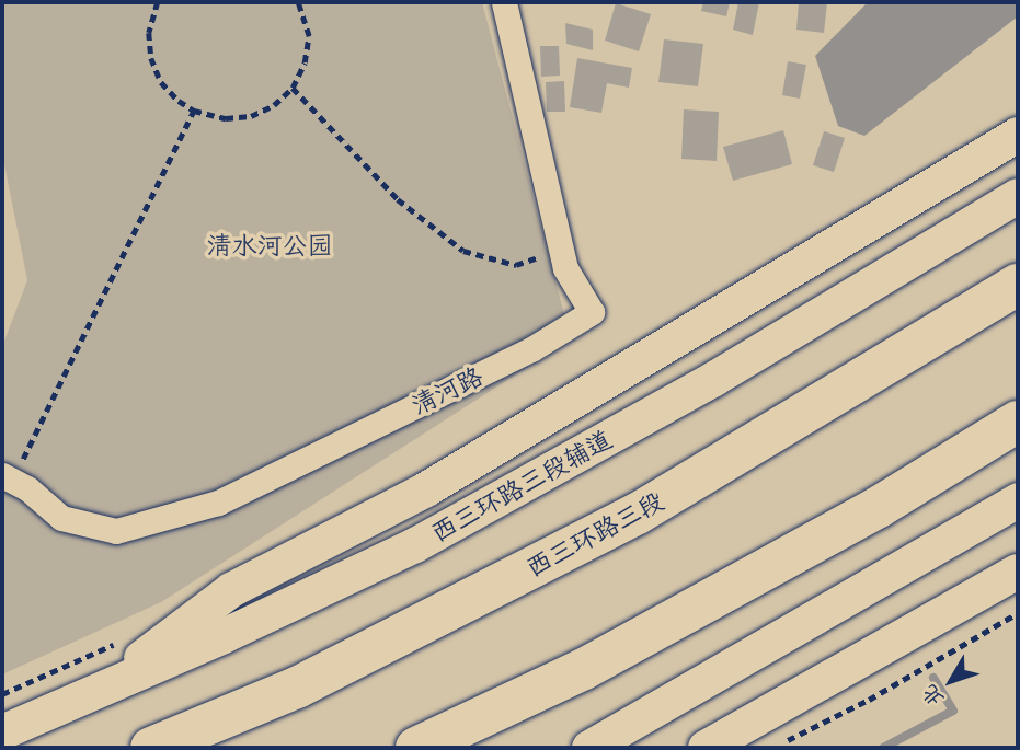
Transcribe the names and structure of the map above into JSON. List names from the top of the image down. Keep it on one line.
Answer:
{"streets":{"highway":["西三环路三段"],"main road":["西三环路三段辅道"],"street":["清河路"]},"parks":["清水河公园"],"north":"bottom left"}
